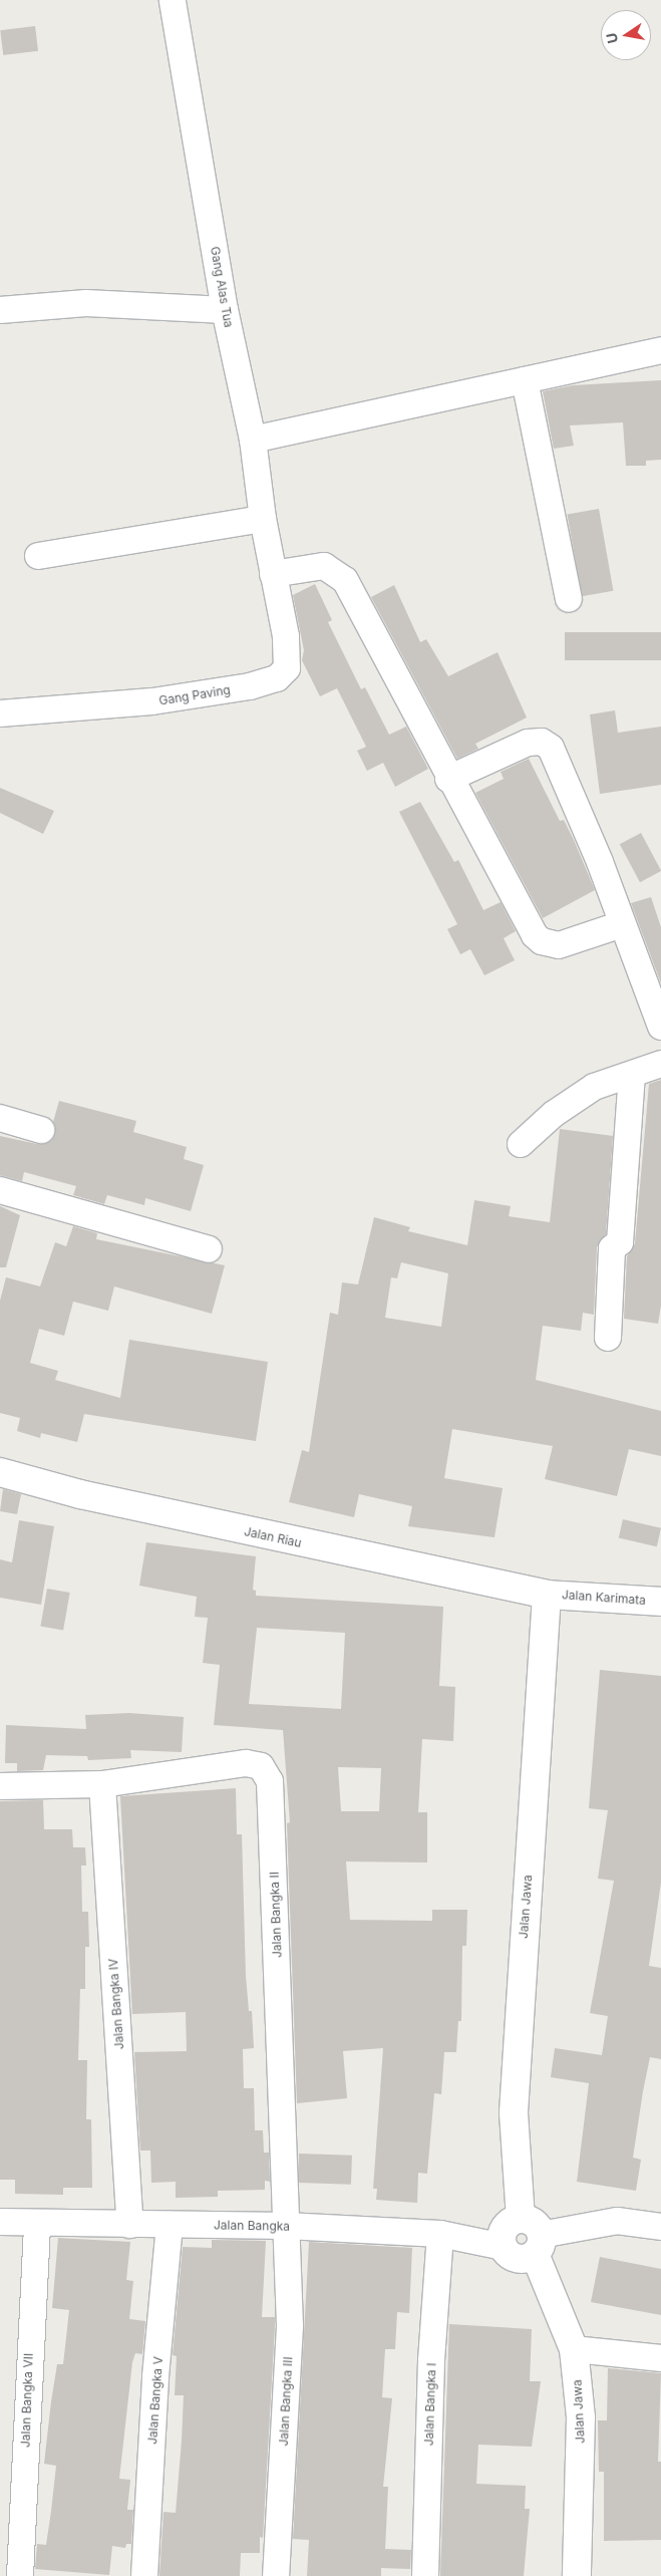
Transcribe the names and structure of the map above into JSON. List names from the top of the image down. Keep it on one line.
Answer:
{"streets":{"main road":["Jalan Riau","Jalan Karimata","Jalan Jawa"],"street":["Gang Alas Tua","Gang Paving","Jalan Bangka II","Jalan Bangka IV","Jalan Bangka","Jalan Bangka VII","Jalan Bangka V","Jalan Bangka III","Jalan Bangka I"]},"crossings":[["Gang Alas Tua","Gang Paving"],["Jalan Riau","Jalan Karimata"],["Jalan Riau","Jalan Jawa"],["Jalan Karimata","Jalan Jawa"],["Jalan Bangka II","Jalan Bangka IV"],["Jalan Bangka II","Jalan Bangka"],["Jalan Bangka II","Jalan Bangka III"],["Jalan Bangka IV","Jalan Bangka"],["Jalan Bangka","Jalan Bangka VII"],["Jalan Bangka","Jalan Bangka V"],["Jalan Bangka","Jalan Bangka III"],["Jalan Bangka","Jalan Bangka I"]],"north":"left"}
